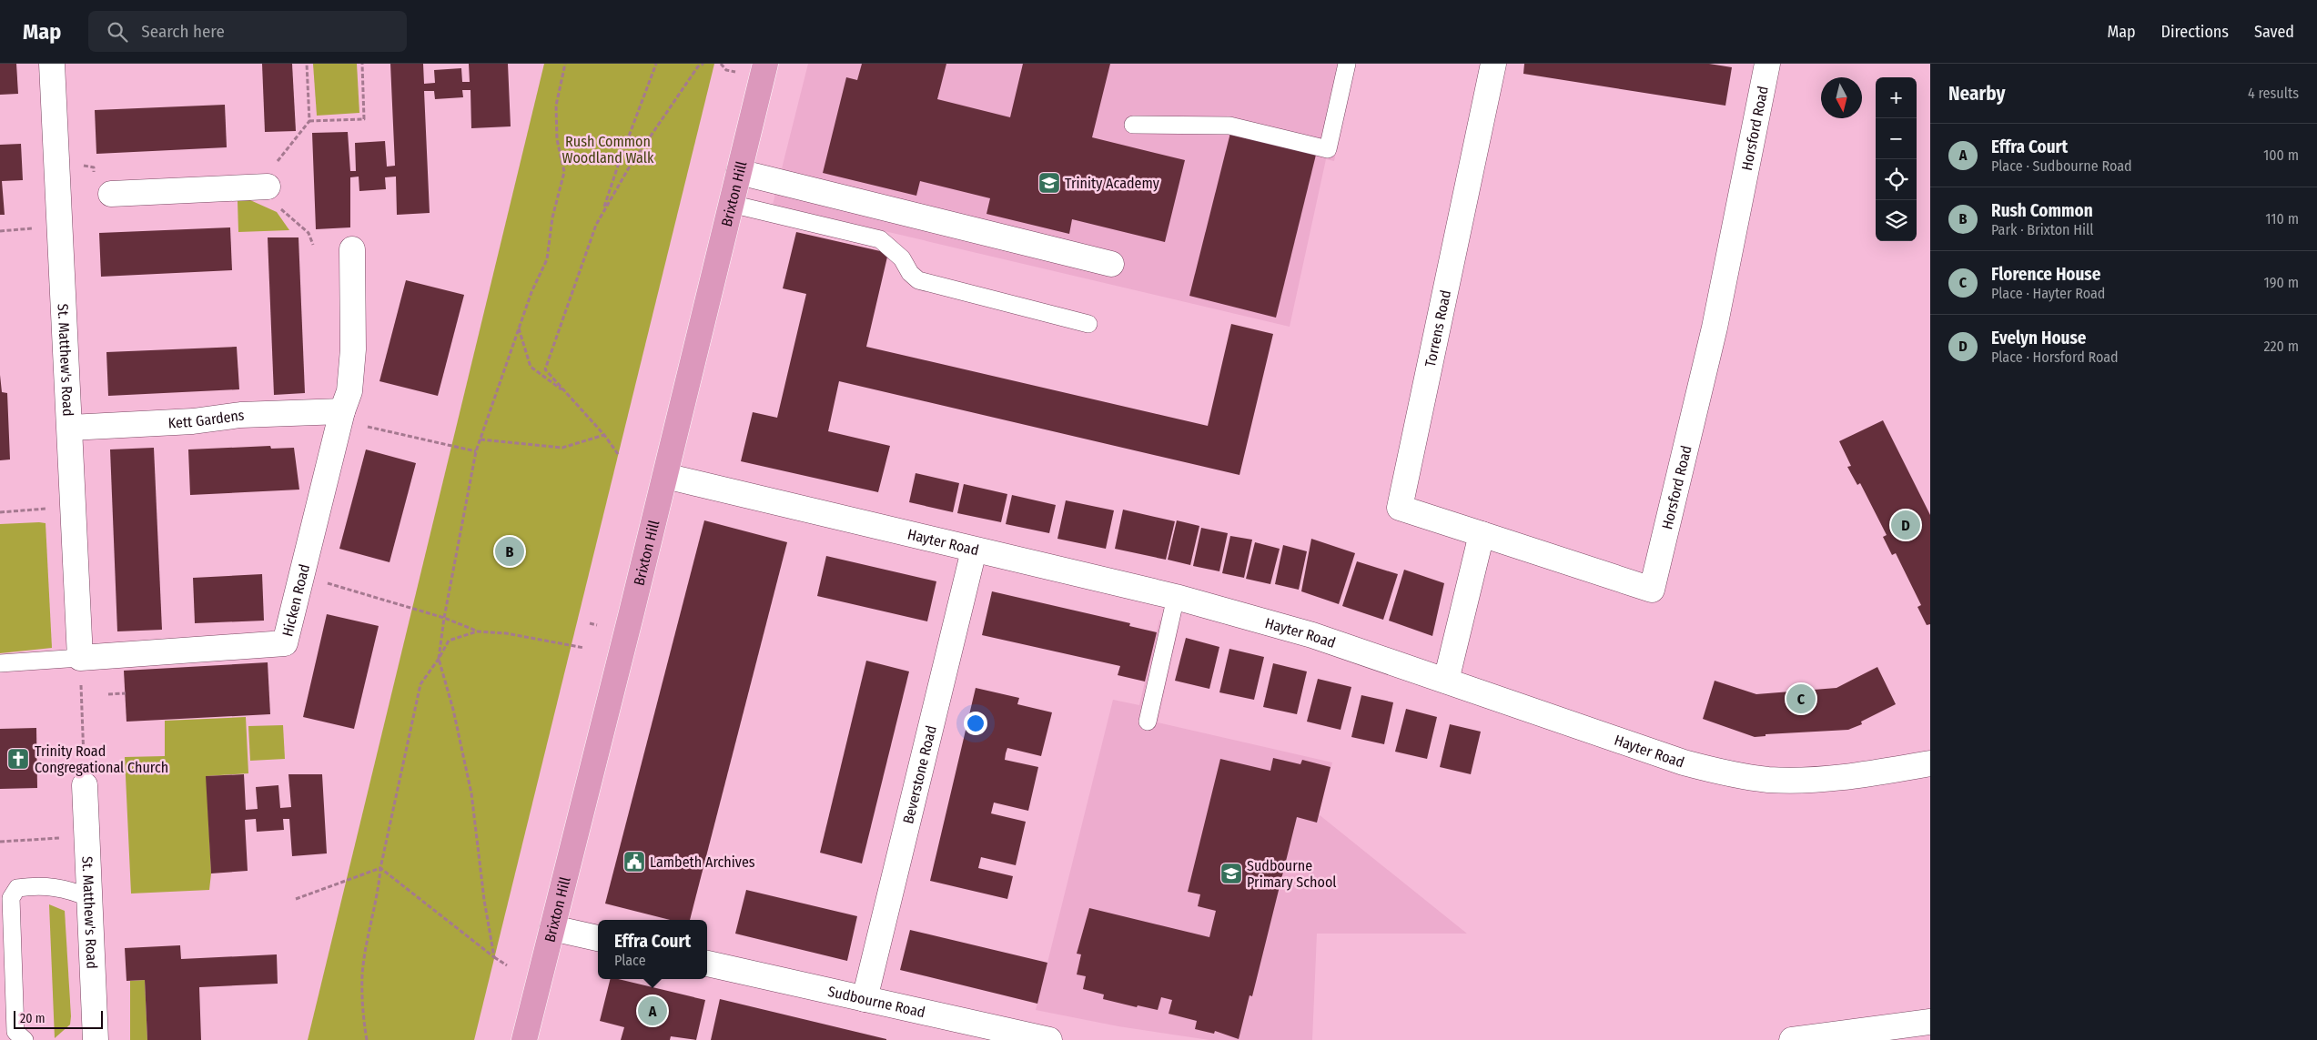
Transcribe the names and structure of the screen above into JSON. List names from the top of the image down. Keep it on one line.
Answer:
{"streets":{"highway":["Brixton Hill"],"street":["Horsford Road","Torrens Road","St. Matthew's Road","Kett Gardens","Hayter Road","Hicken Road","Beverstone Road","Sudbourne Road"]},"crossings":[["Horsford Road","Torrens Road"],["Brixton Hill","Hayter Road"],["St. Matthew's Road","Kett Gardens"],["St. Matthew's Road","Hicken Road"],["Kett Gardens","Hicken Road"],["Hayter Road","Beverstone Road"],["Beverstone Road","Sudbourne Road"]],"parks":["Rush Common Woodland Walk"],"places":{"school or university":["Trinity Academy","Sudbourne Primary School"],"church":["Trinity Road Congregational Church"],"public building":["Lambeth Archives"]},"scale_bar":"20 m","north":"bottom","page":{"header":"Map","search":"Search here","nav":["Map","Directions","Saved"],"heading":["Nearby","4 results"],"map_buttons":["+","−"],"list":[{"mark":"A","name":"Effra Court","note":"Place · Sudbourne Road","value":"100 m"},{"mark":"B","name":"Rush Common","note":"Park · Brixton Hill","value":"110 m"},{"mark":"C","name":"Florence House","note":"Place · Hayter Road","value":"190 m"},{"mark":"D","name":"Evelyn House","note":"Place · Horsford Road","value":"220 m"}],"pins":["D","B","C","A"],"popup":["Effra Court","Place"],"scale":"20 m"}}
